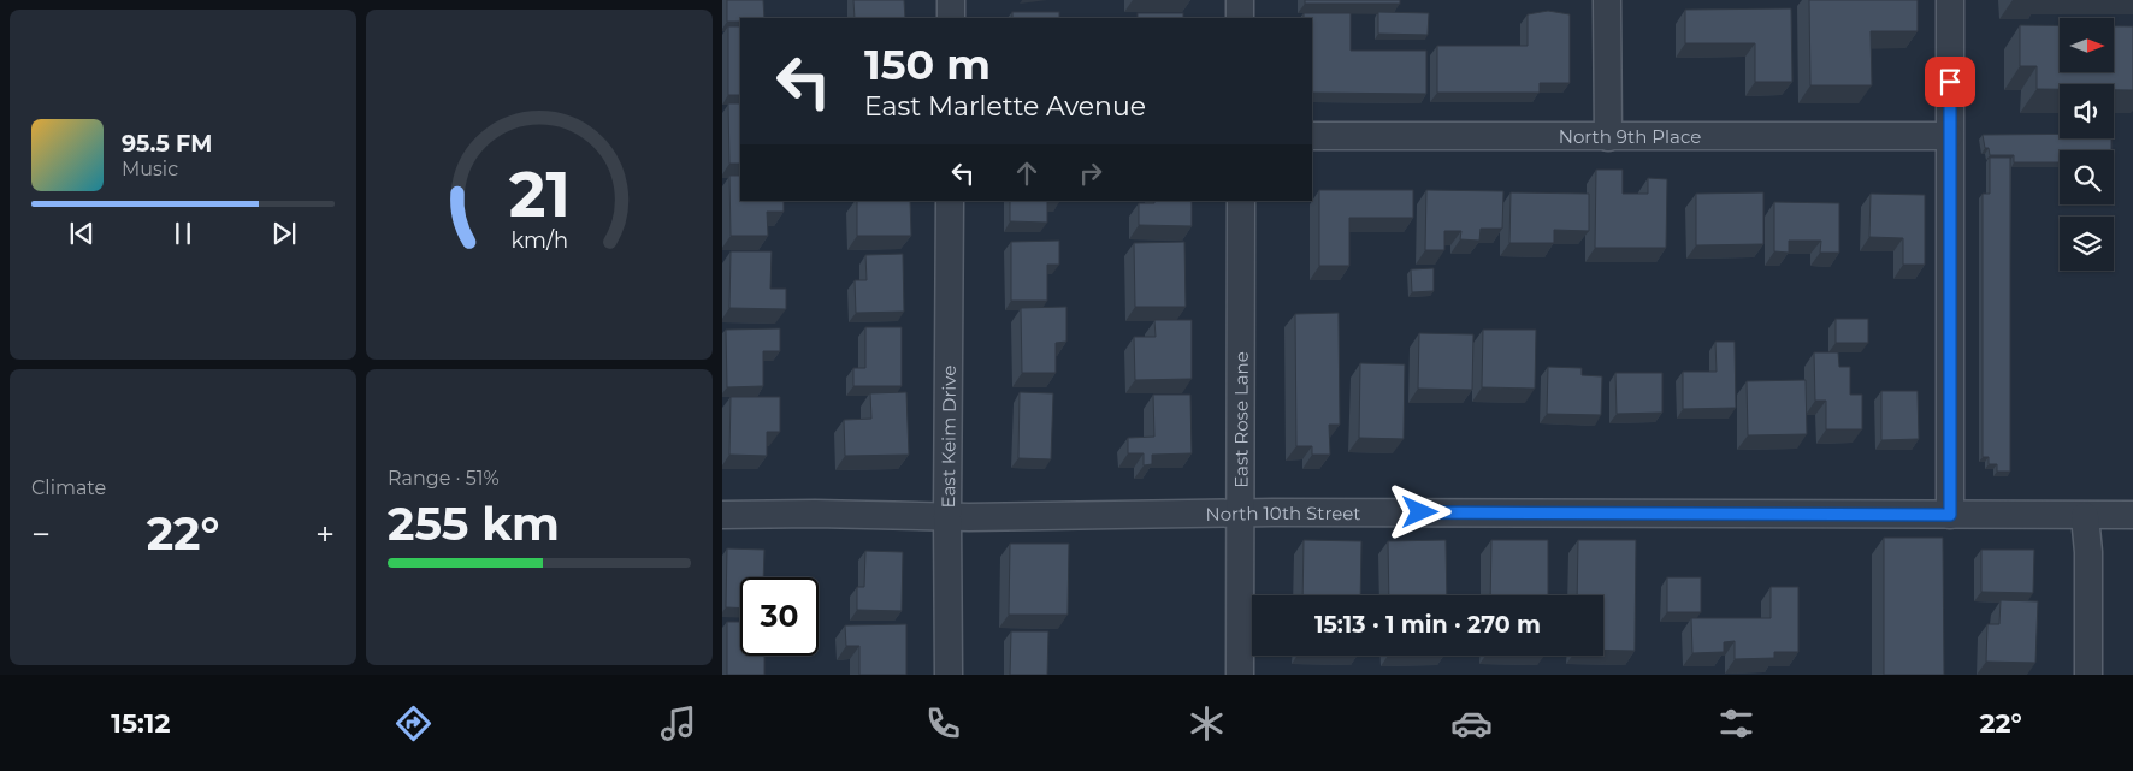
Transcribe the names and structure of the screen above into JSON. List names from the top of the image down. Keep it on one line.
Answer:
{"streets":{"street":["North 9th Place","East Rose Lane","East Keim Drive","North 10th Street"]},"crossings":[["East Rose Lane","North 10th Street"],["East Keim Drive","North 10th Street"]],"north":"right","page":{"turn":["150 m","East Marlette Avenue"],"song":["95.5 FM","Music"],"tile":["Climate",["Range · 51%","255 km"]],"heat":["−","22°","+"],"limit":"30","trip":"15:13 · 1 min · 270 m","tabs":["15:12","22°"],"gauge":["21","km/h"]}}
